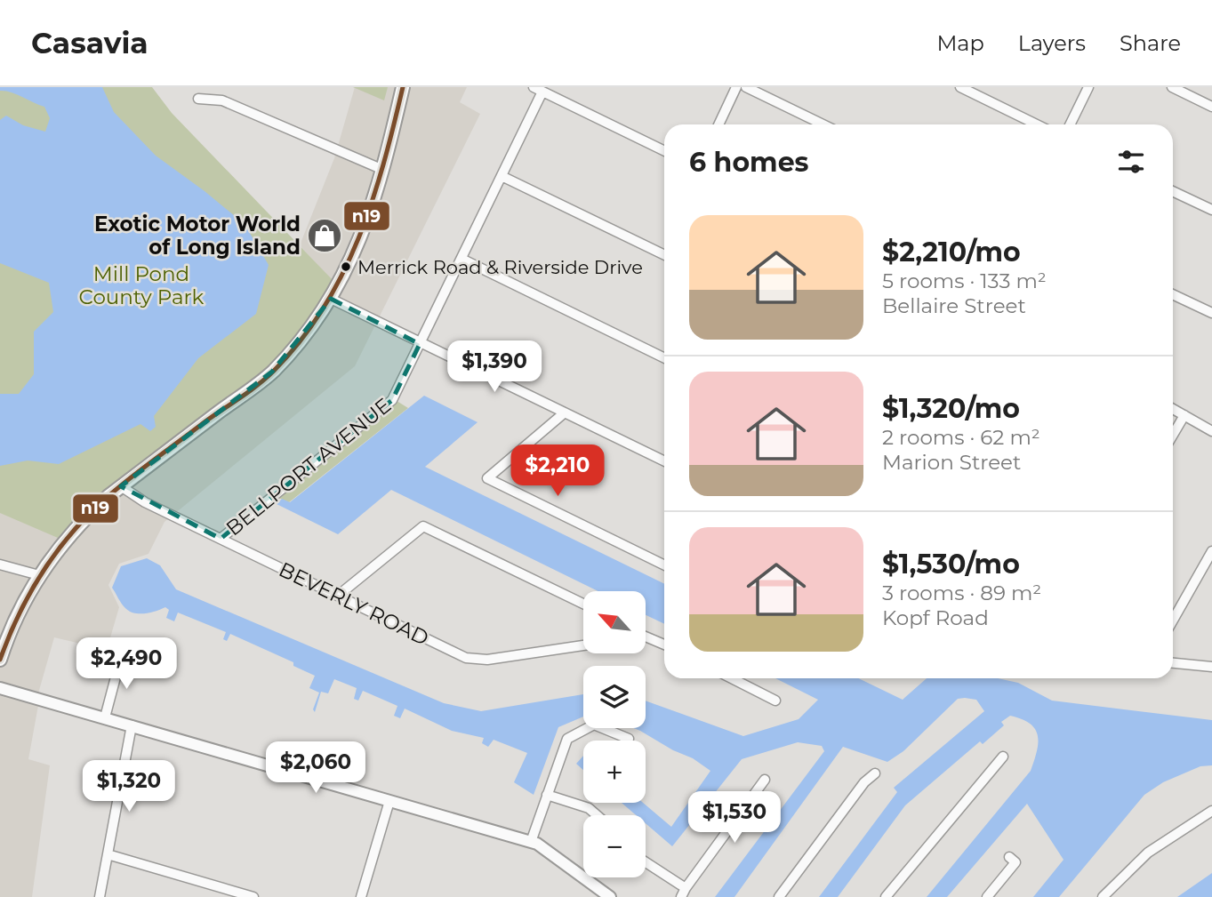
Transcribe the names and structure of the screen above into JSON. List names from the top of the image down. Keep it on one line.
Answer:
{"streets":{"street":["BELLPORT AVENUE","BEVERLY ROAD"]},"crossings":[["BELLPORT AVENUE","BEVERLY ROAD"]],"parks":["Mill Pond County Park"],"places":{"shop":["Exotic Motor World of Long Island"],"other":["Merrick Road & Riverside Drive"]},"lines":["transit line n19"],"north":"top left","page":{"header":"Casavia","nav":["Map","Layers","Share"],"heading":"6 homes","list":[{"name":"$2,210/mo","note":"5 rooms · 133 m² · Bellaire Street"},{"name":"$1,320/mo","note":"2 rooms · 62 m² · Marion Street"},{"name":"$1,530/mo","note":"3 rooms · 89 m² · Kopf Road"}],"price":["$1,390","$2,210","$2,490","$2,060","$1,320","$1,530"],"map_buttons":["+","−"]}}
